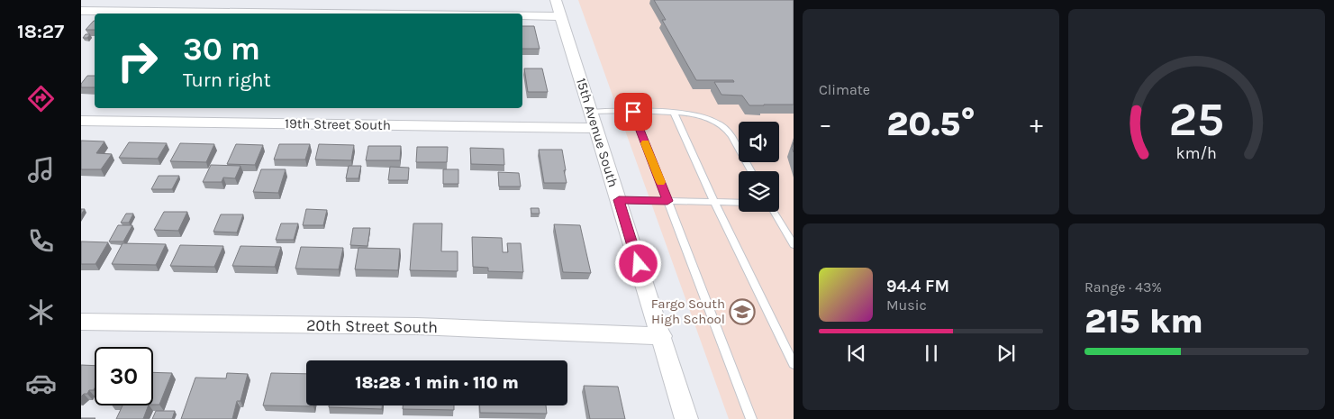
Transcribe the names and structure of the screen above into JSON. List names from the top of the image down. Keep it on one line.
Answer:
{"streets":{"street":["19th Street South","15th Avenue South","20th Street South"]},"crossings":[["19th Street South","15th Avenue South"],["15th Avenue South","20th Street South"]],"places":{"school or university":["Fargo South High School"]},"page":{"tabs":"18:27","tile":["Climate",["Range · 43%","215 km"]],"turn":["30 m","Turn right"],"heat":["−","20.5°","+"],"song":["94.4 FM","Music"],"limit":"30","trip":"18:28 · 1 min · 110 m","gauge":["25","km/h"]}}
